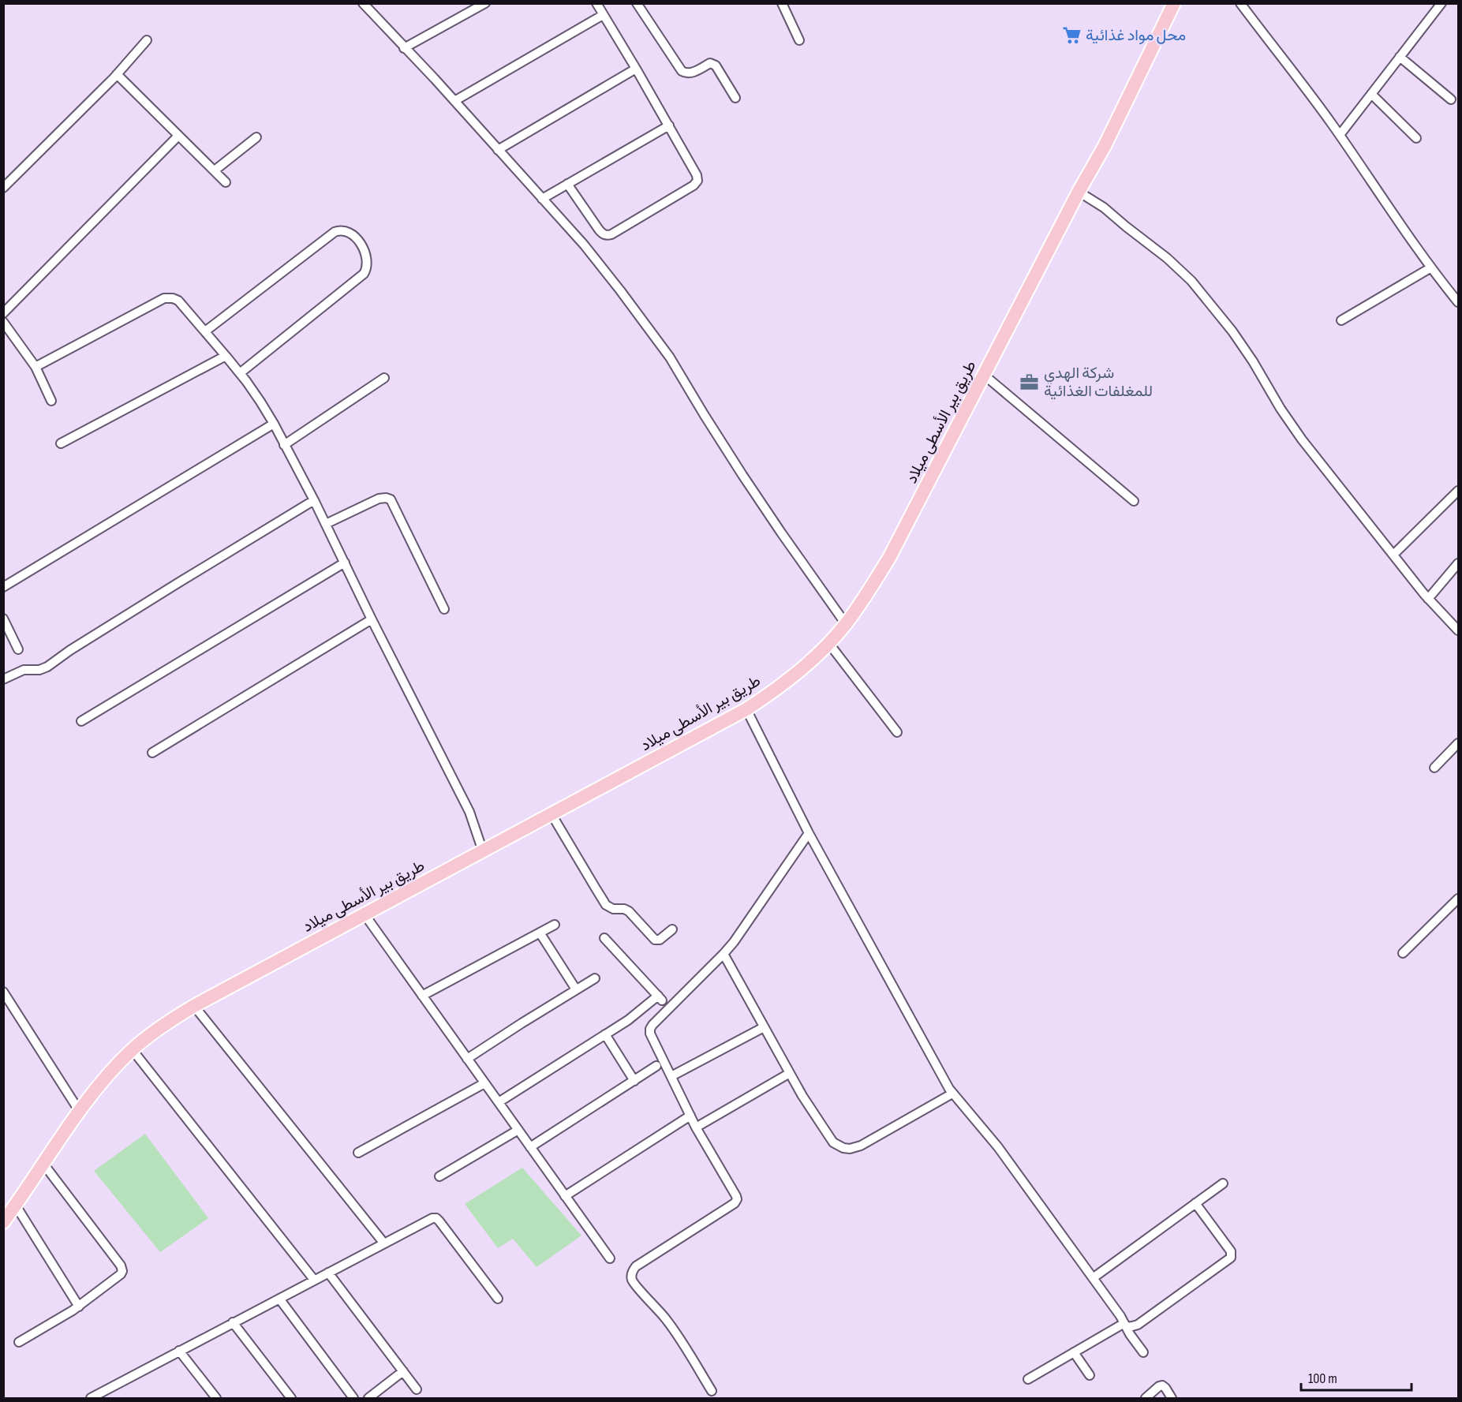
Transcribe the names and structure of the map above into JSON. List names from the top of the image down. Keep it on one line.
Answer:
{"streets":{"main road":["طريق بير الأسطى ميلاد"]},"places":{"supermarket":["محل مواد غذائية"],"office":["شركة الهدي للمغلفات الغذائية"]},"scale_bar":"100 m"}
